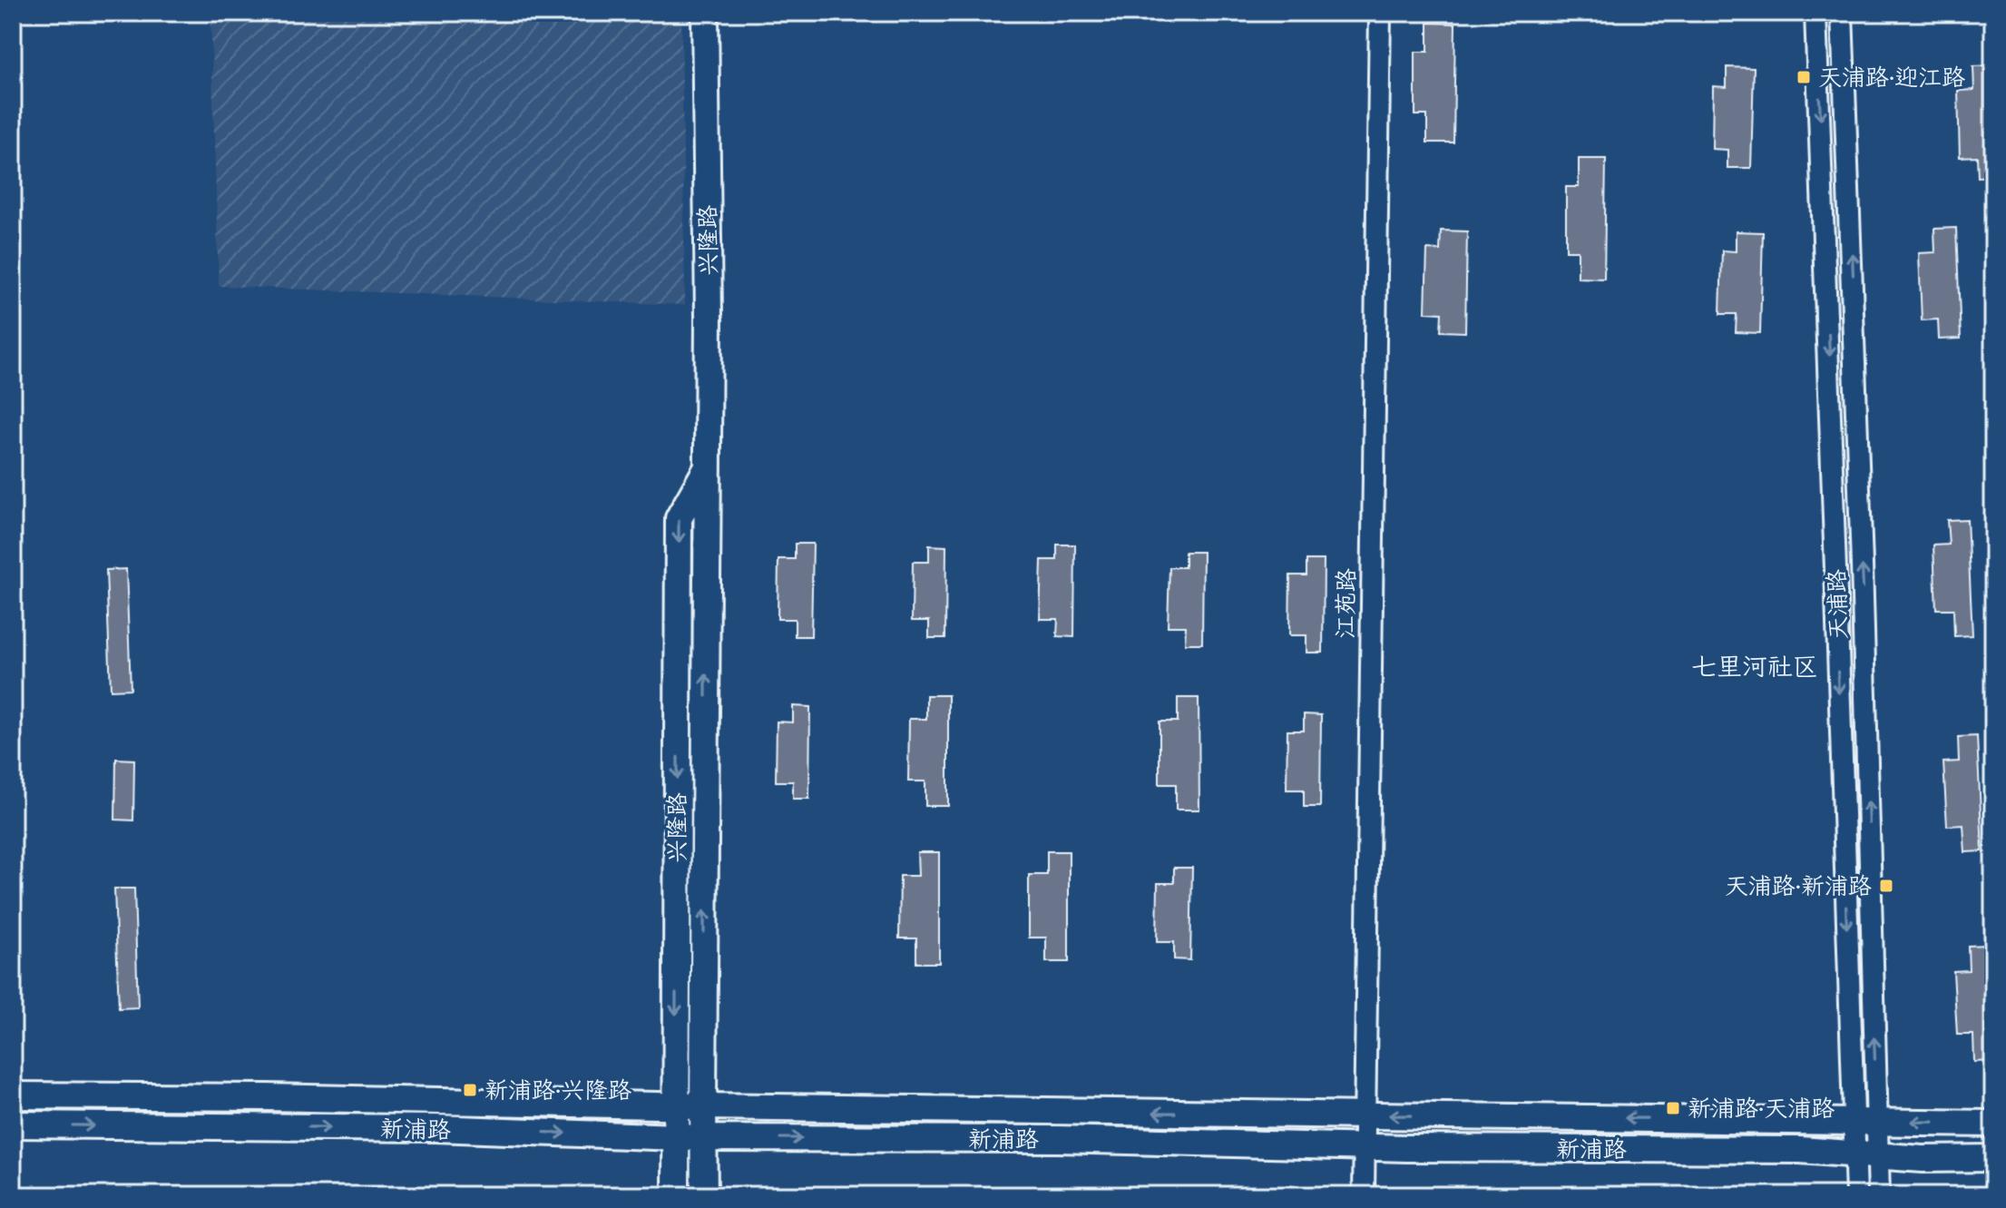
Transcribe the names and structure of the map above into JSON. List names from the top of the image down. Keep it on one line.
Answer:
{"streets":{"main road":["兴隆路","新浦路"],"street":["江苑路","天浦路"]},"crossings":[["兴隆路","新浦路"],["江苑路","新浦路"],["天浦路","新浦路"]],"districts":["七里河社区"],"places":{"transit":["天浦路·迎江路","天浦路·新浦路","新浦路·兴隆路","新浦路·天浦路"]}}
